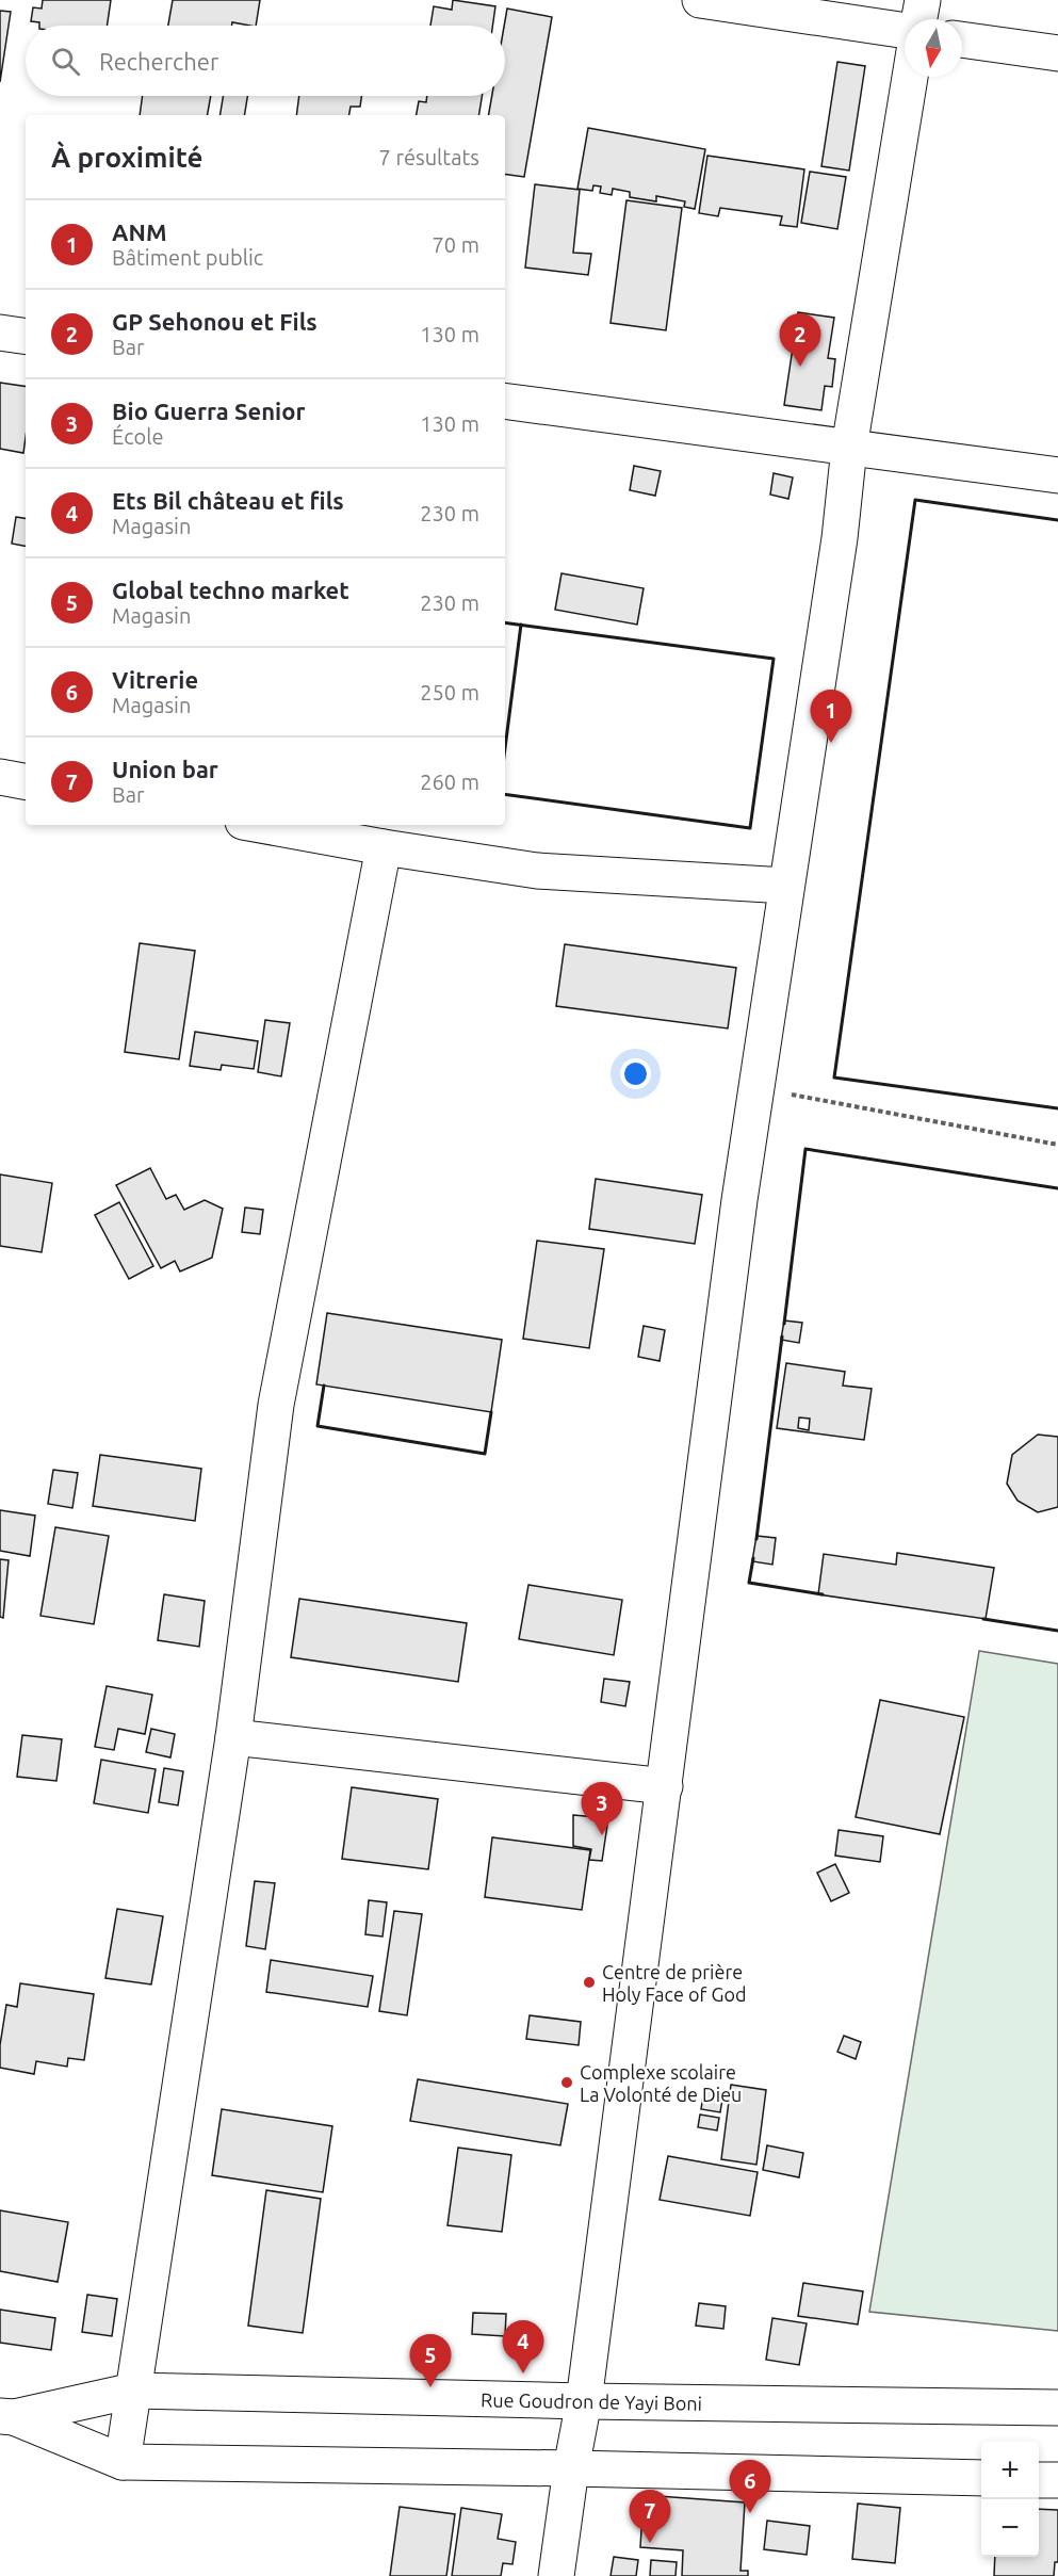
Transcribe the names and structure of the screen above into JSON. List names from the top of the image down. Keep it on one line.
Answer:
{"streets":{"street":["Rue Goudron de Yayi Boni"]},"places":["Centre de prière Holy Face of God","Complexe scolaire La Volonté de Dieu"],"north":"bottom","page":{"search":"Rechercher","heading":["À proximité","7 résultats"],"list":[{"mark":"1","name":"ANM","note":"Bâtiment public","value":"70 m"},{"mark":"2","name":"GP Sehonou et Fils","note":"Bar","value":"130 m"},{"mark":"3","name":"Bio Guerra Senior","note":"École","value":"130 m"},{"mark":"4","name":"Ets Bil château et fils","note":"Magasin","value":"230 m"},{"mark":"5","name":"Global techno market","note":"Magasin","value":"230 m"},{"mark":"6","name":"Vitrerie","note":"Magasin","value":"250 m"},{"mark":"7","name":"Union bar","note":"Bar","value":"260 m"}],"pins":["2","1","3","4","5","6","7"],"map_buttons":["+","−"]}}
